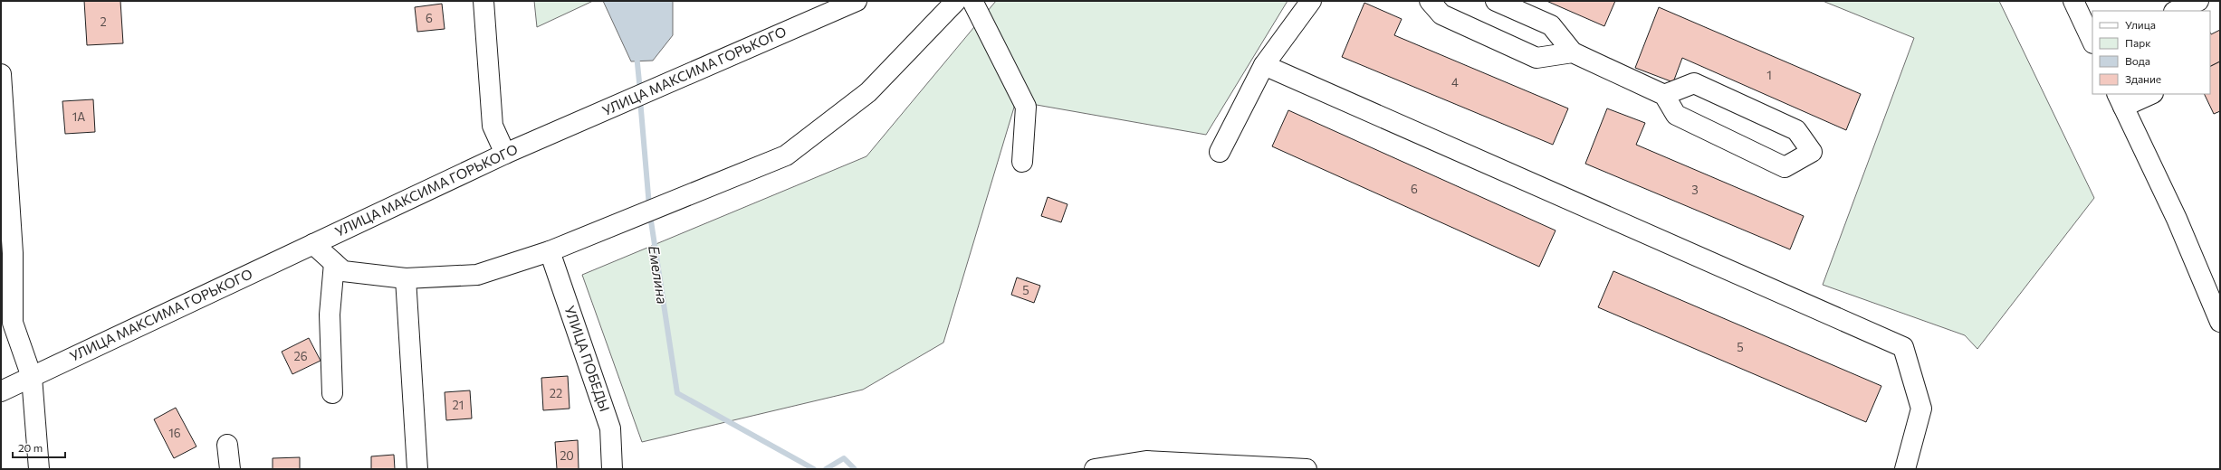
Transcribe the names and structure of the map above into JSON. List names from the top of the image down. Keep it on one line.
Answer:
{"streets":{"street":["УЛИЦА МАКСИМА ГОРЬКОГО","УЛИЦА ПОБЕДЫ"]},"water":["Емелина"],"house_numbers":["6","2","1","4","1А","6","3","5","5","26","22","21","16","20"],"legend":["Улица","Парк","Вода","Здание"],"scale_bar":"20 m"}
